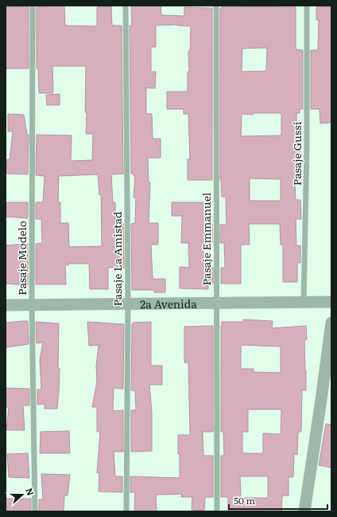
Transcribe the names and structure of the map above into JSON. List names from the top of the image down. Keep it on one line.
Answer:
{"streets":{"street":["2a Avenida"],"lane":["Pasaje Gussi","Pasaje Emmanuel","Pasaje Modelo","Pasaje La Amistad"]},"crossings":[["Pasaje Gussi","2a Avenida"],["Pasaje Emmanuel","2a Avenida"],["Pasaje Modelo","2a Avenida"],["Pasaje La Amistad","2a Avenida"]],"scale_bar":"50 m","north":"right"}
